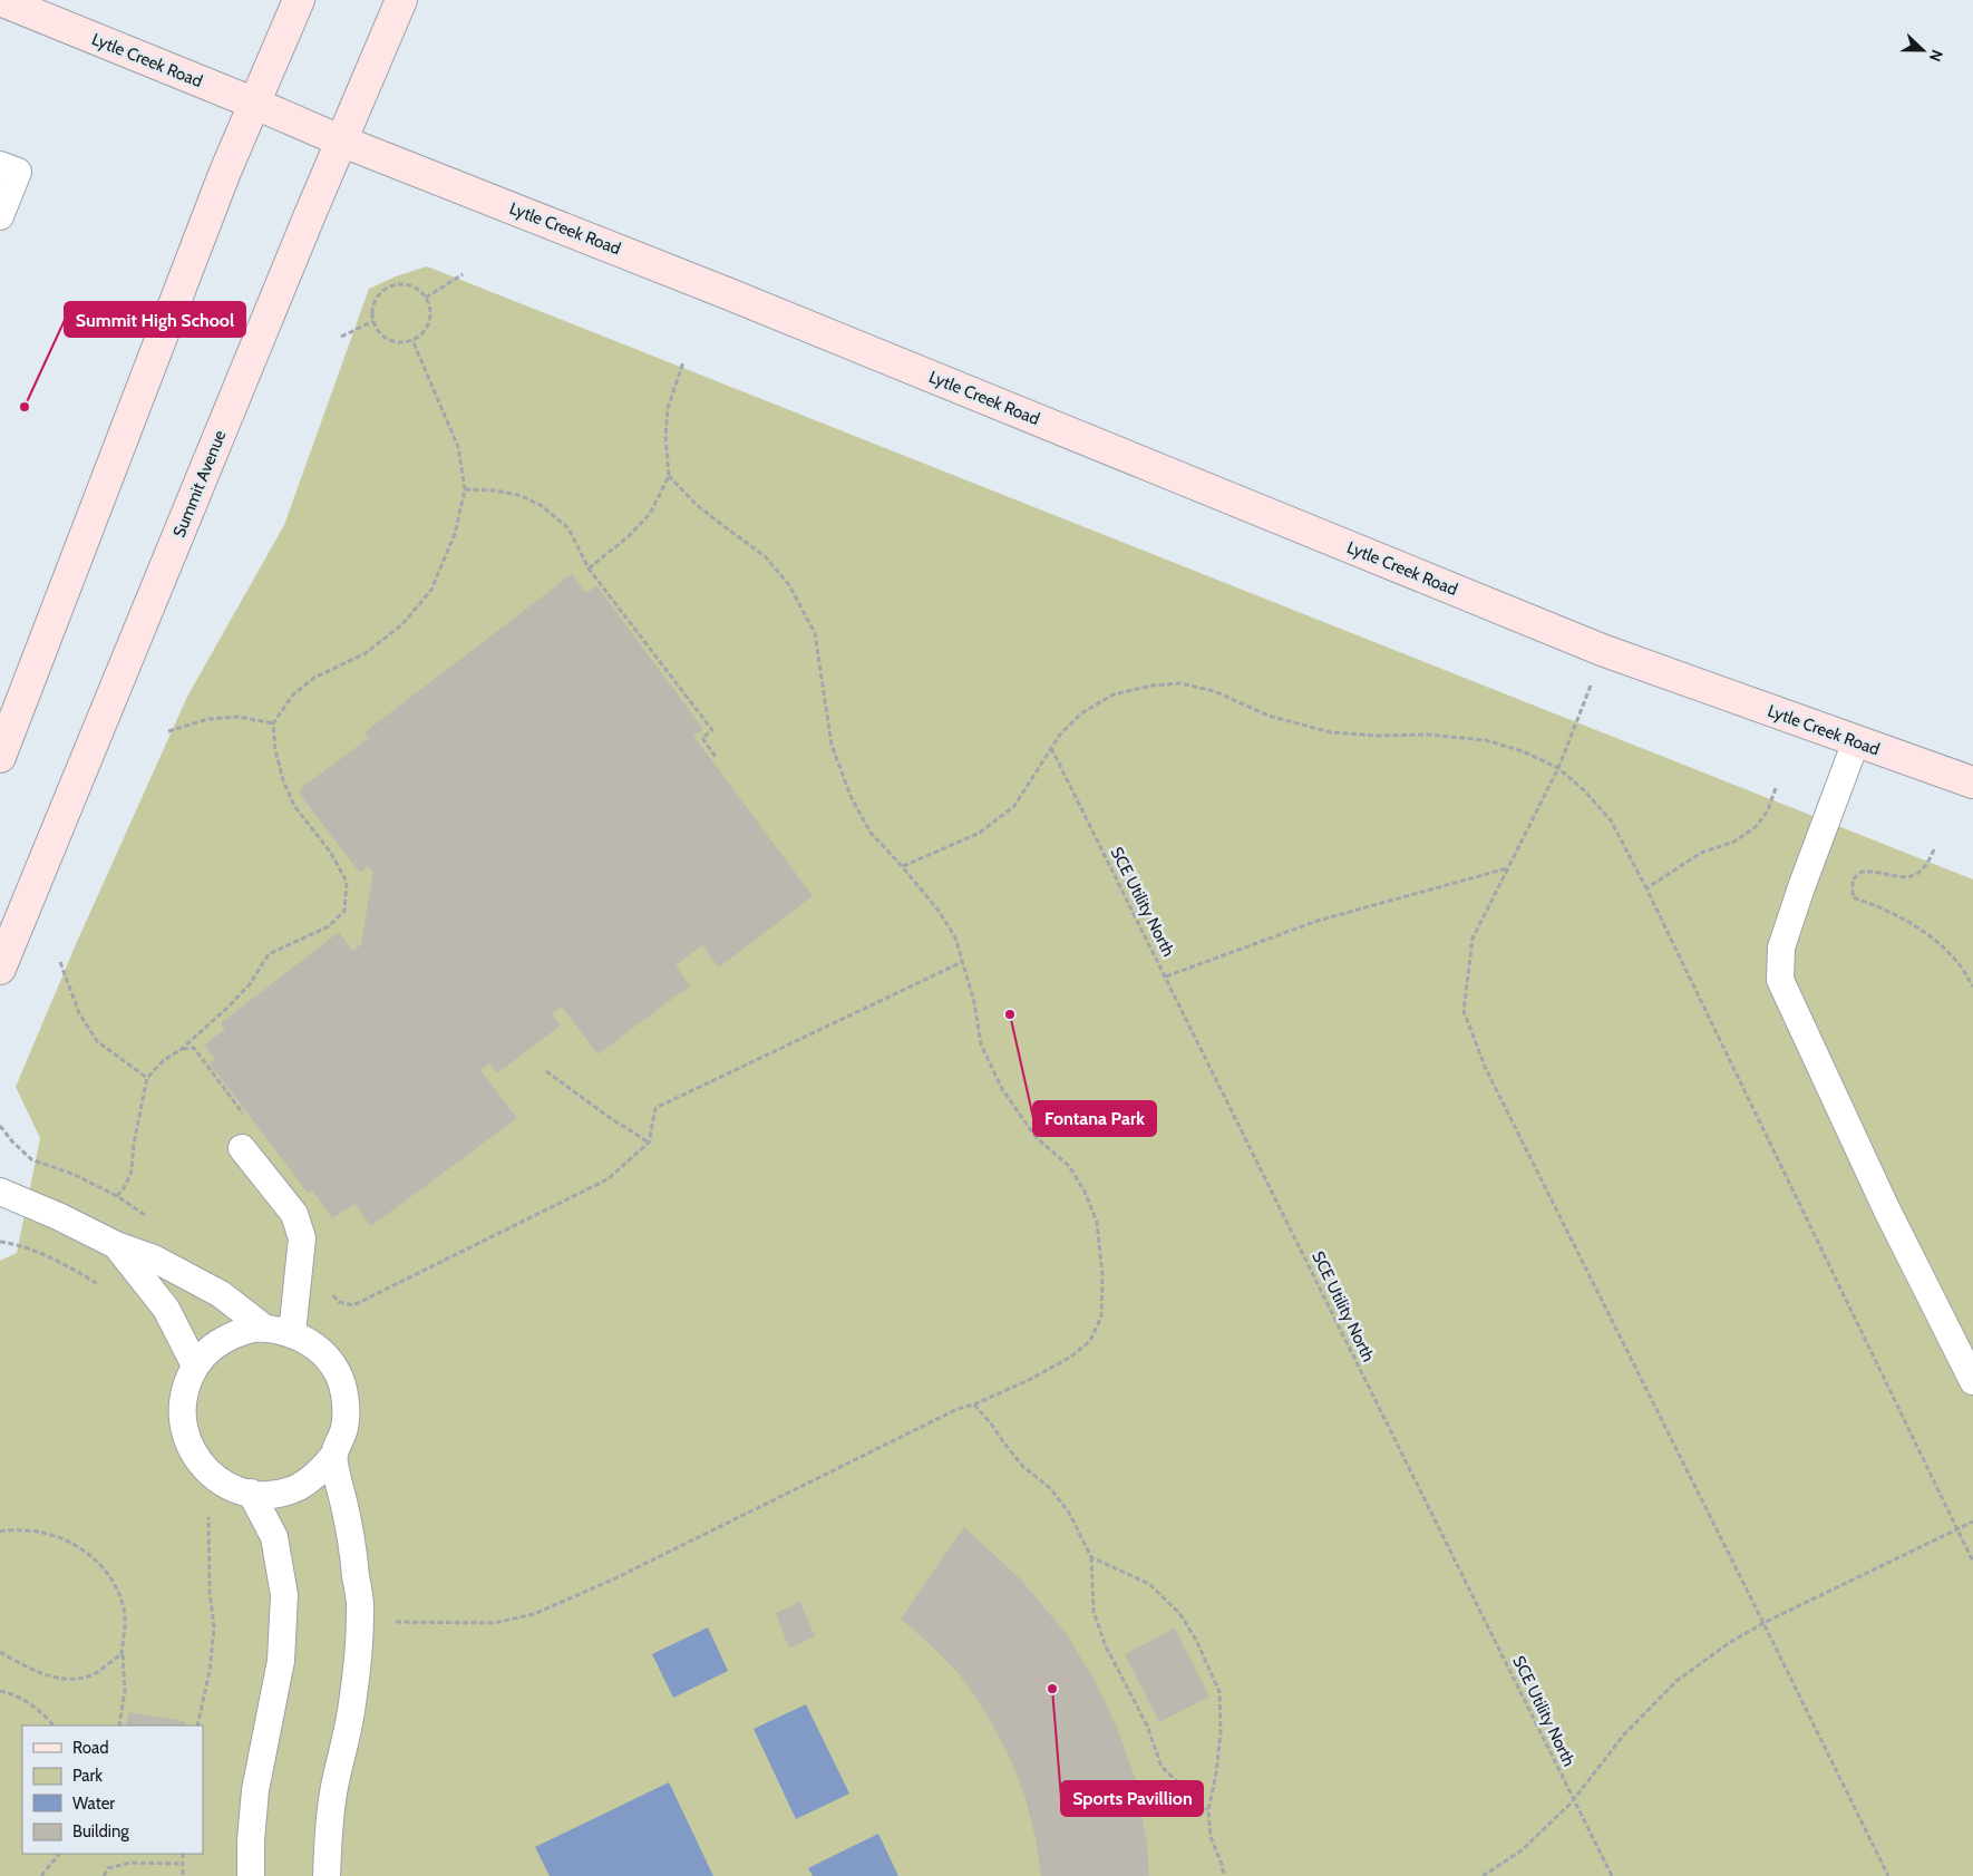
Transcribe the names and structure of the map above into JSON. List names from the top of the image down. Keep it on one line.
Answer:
{"streets":{"street":["Lytle Creek Road","Summit Avenue"],"path":["SCE Utility North"]},"crossings":[["Lytle Creek Road","Summit Avenue"]],"places":["Summit High School","Fontana Park","Sports Pavillion"],"legend":["Road","Park","Water","Building"],"north":"right"}
